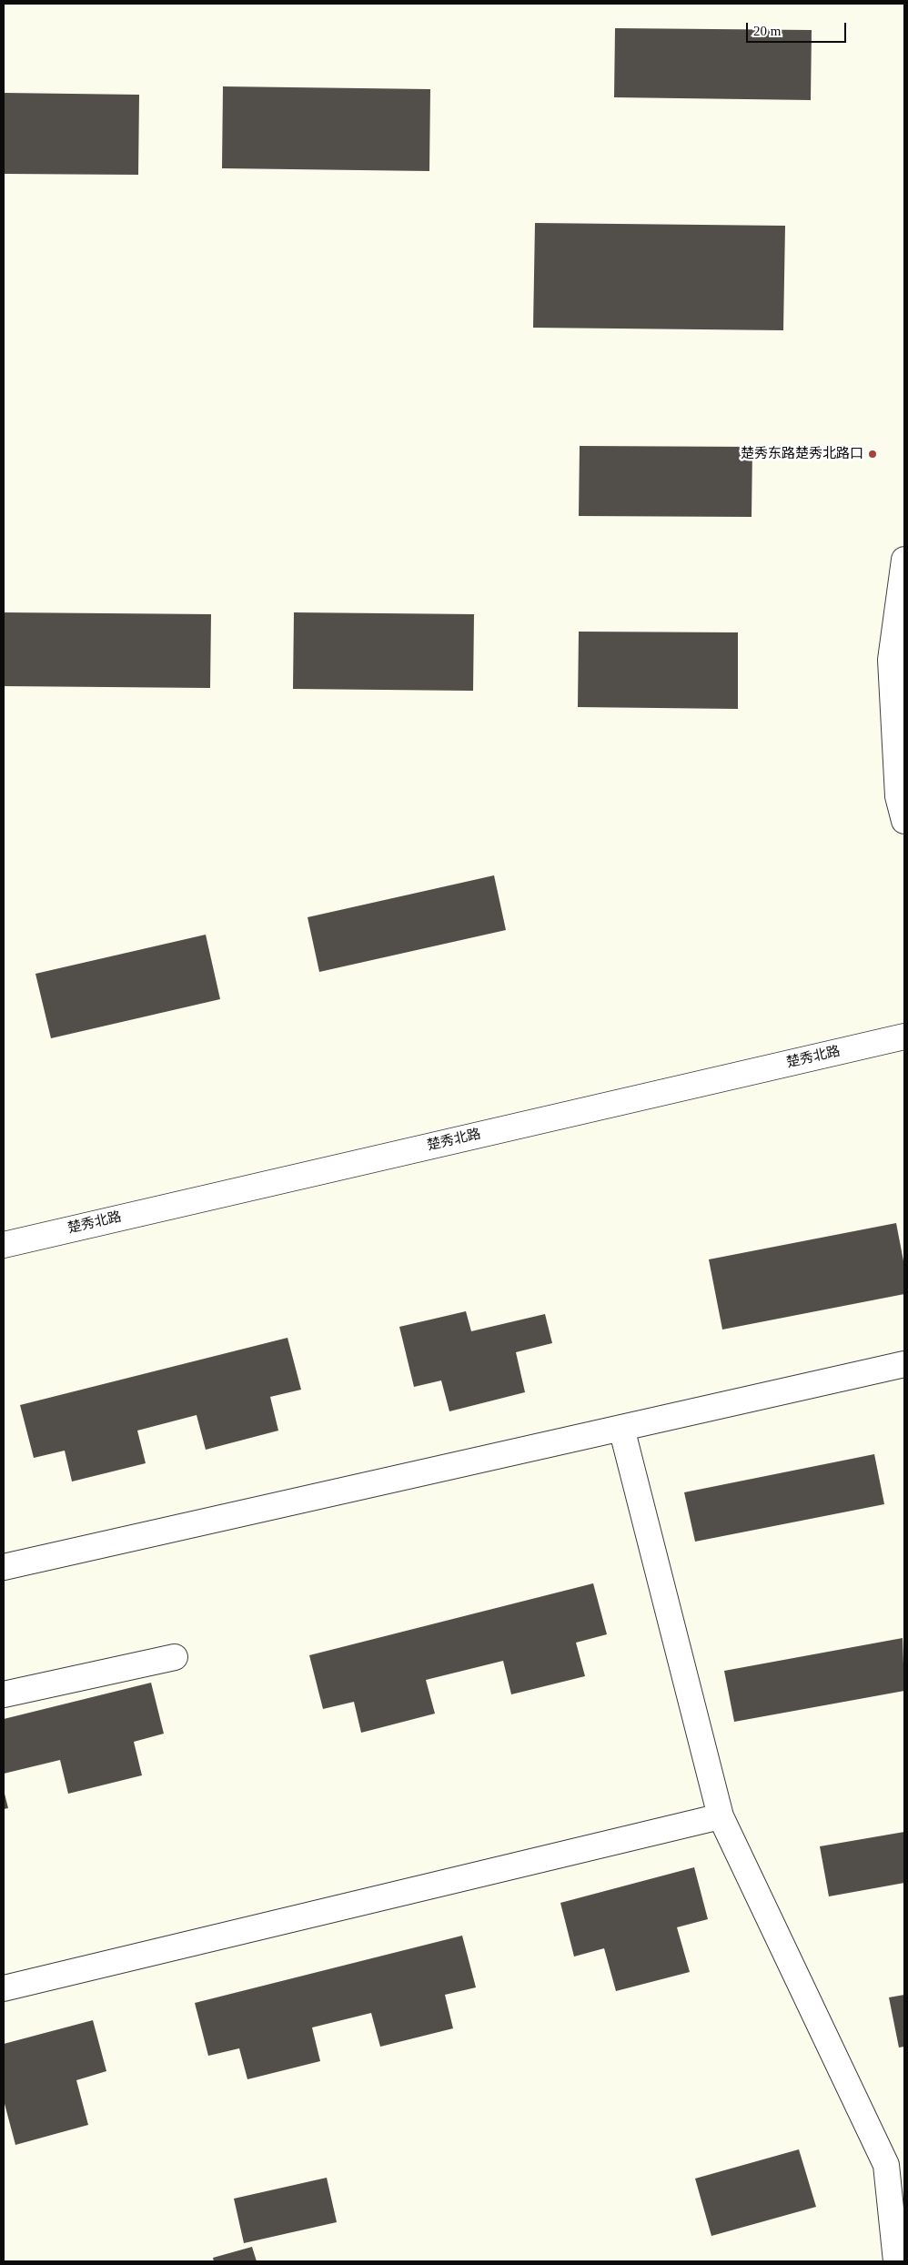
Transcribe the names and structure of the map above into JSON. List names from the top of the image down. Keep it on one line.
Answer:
{"streets":{"street":["楚秀北路"]},"places":["楚秀东路楚秀北路口"],"scale_bar":"20 m"}
